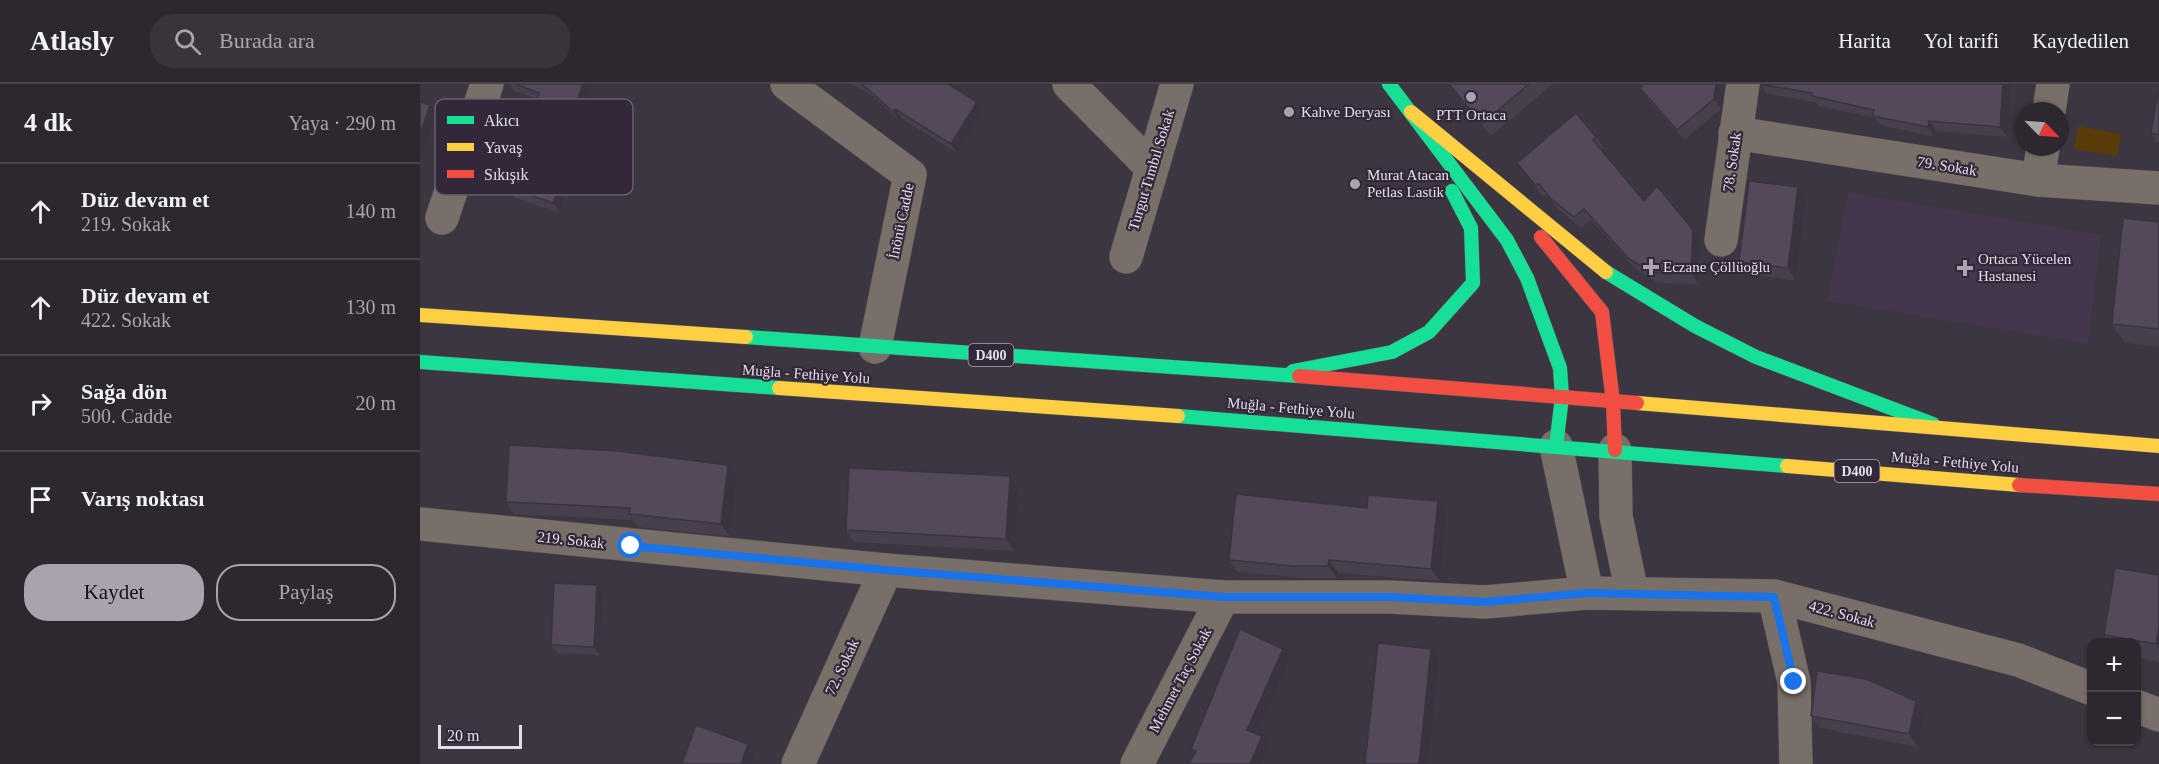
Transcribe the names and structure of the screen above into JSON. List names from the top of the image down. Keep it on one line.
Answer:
{"streets":{"main road":["D400","Muğla - Fethiye Yolu"],"street":["78. Sokak","79. Sokak","Turgut Tımbıl Sokak","İnönü Cadde","219. Sokak","422. Sokak","72. Sokak","Mehmet Taç Sokak"]},"crossings":[["78. Sokak","79. Sokak"],["İnönü Cadde","Muğla - Fethiye Yolu"],["219. Sokak","422. Sokak"],["219. Sokak","72. Sokak"],["219. Sokak","Mehmet Taç Sokak"],["422. Sokak","Mehmet Taç Sokak"]],"places":{"other":["PTT Ortaca","Kahve Deryası","Murat Atacan Petlas Lastik"],"health":["Eczane Çöllüoğlu","Ortaca Yücelen Hastanesi"]},"legend":["Akıcı","Yavaş","Sıkışık"],"scale_bar":"20 m","north":"bottom right","page":{"header":"Atlasly","search":"Burada ara","nav":["Harita","Yol tarifi","Kaydedilen"],"heading":["4 dk","Yaya · 290 m"],"list":[["Düz devam et","219. Sokak","140 m"],["Düz devam et","422. Sokak","130 m"],["Sağa dön","500. Cadde","20 m"],"Varış noktası"],"buttons":["Kaydet","Paylaş"],"map_buttons":["+","−"],"scale":"20 m"}}
